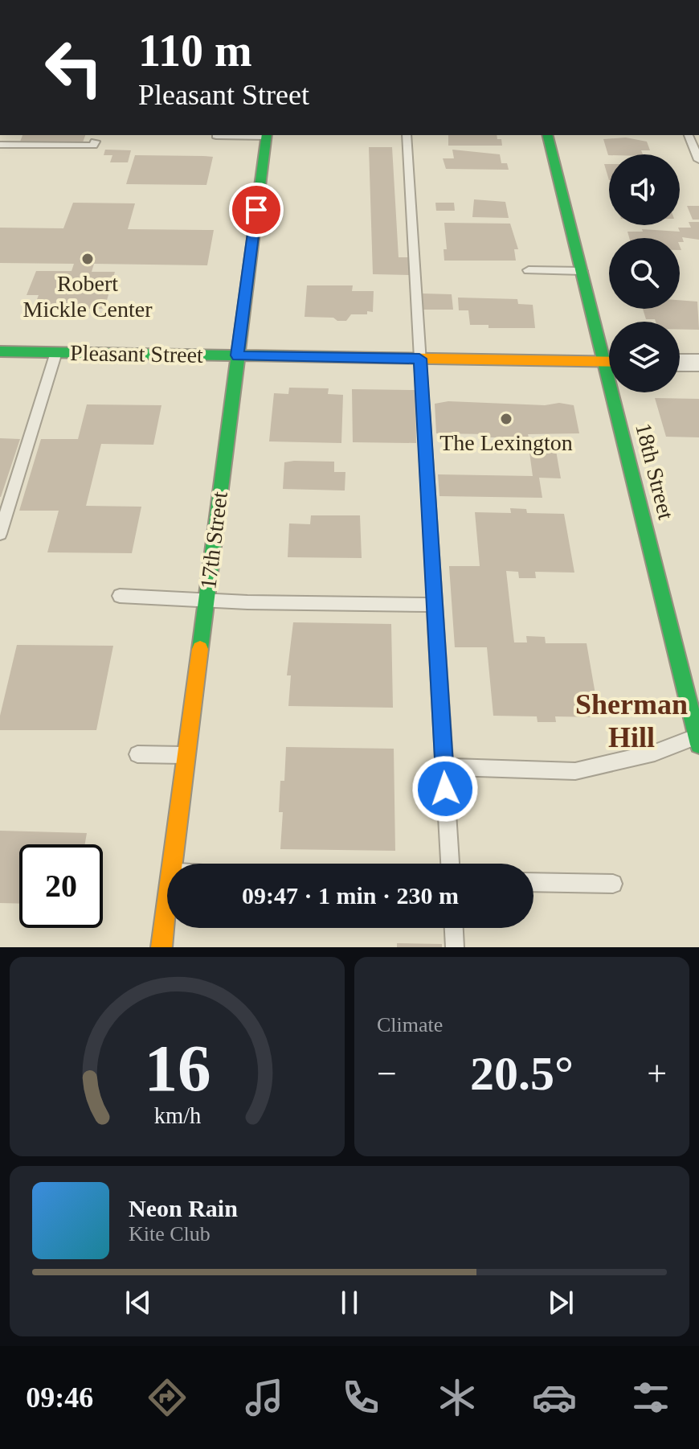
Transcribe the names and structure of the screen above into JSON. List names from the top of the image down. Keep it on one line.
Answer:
{"streets":{"street":["Pleasant Street","18th Street","17th Street"]},"crossings":[["Pleasant Street","18th Street"],["Pleasant Street","17th Street"]],"districts":["Sherman Hill"],"places":["Robert Mickle Center","The Lexington"],"page":{"turn":["110 m","Pleasant Street"],"limit":"20","trip":"09:47 · 1 min · 230 m","tile":"Climate","heat":["−","20.5°","+"],"song":["Neon Rain","Kite Club"],"tabs":"09:46","gauge":["16","km/h"]}}
